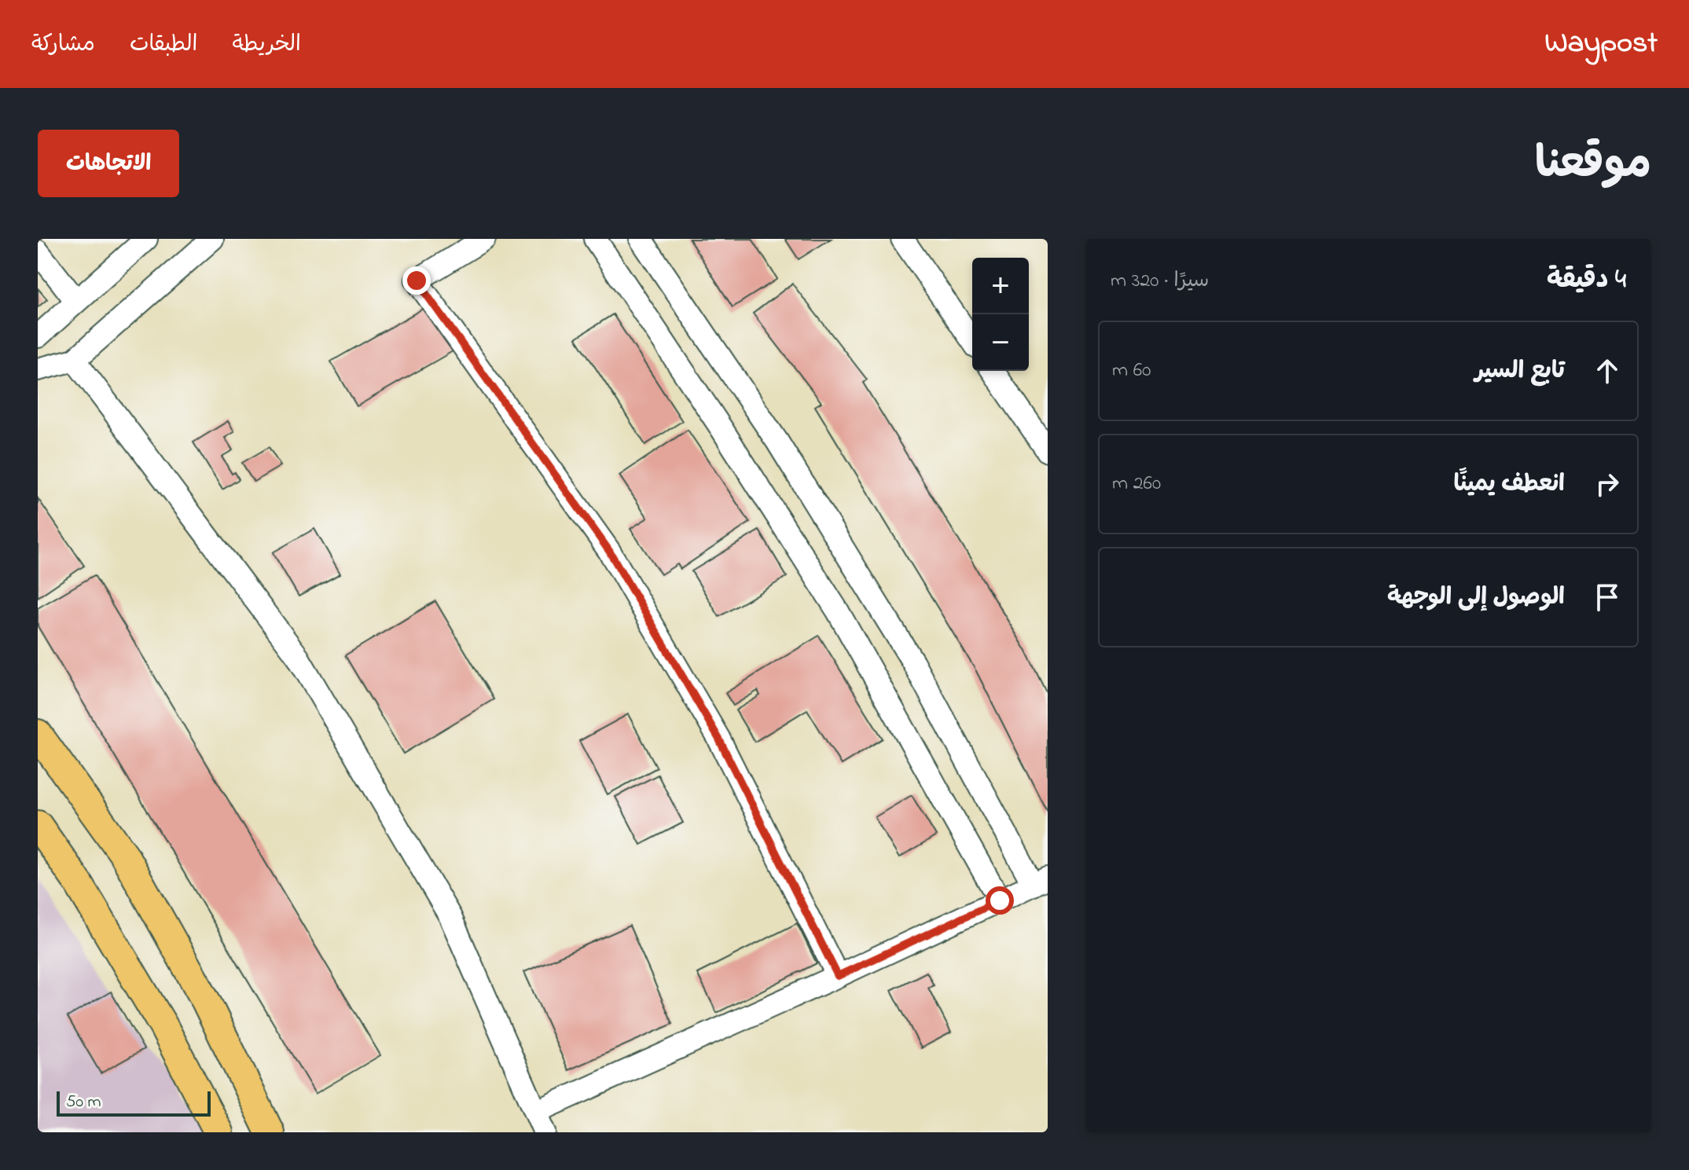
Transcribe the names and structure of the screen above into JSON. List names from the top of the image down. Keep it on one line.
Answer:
{"scale_bar":"50 m","page":{"header":"Waypost","nav":["الخريطة","الطبقات","مشاركة"],"title":"موقعنا","buttons":"الاتجاهات","heading":["4 دقيقة","سيرًا · 320 m"],"map_buttons":["+","−"],"list":[["تابع السير","60 m"],["انعطف يمينًا","260 m"],"الوصول إلى الوجهة"],"scale":"50 m"}}
